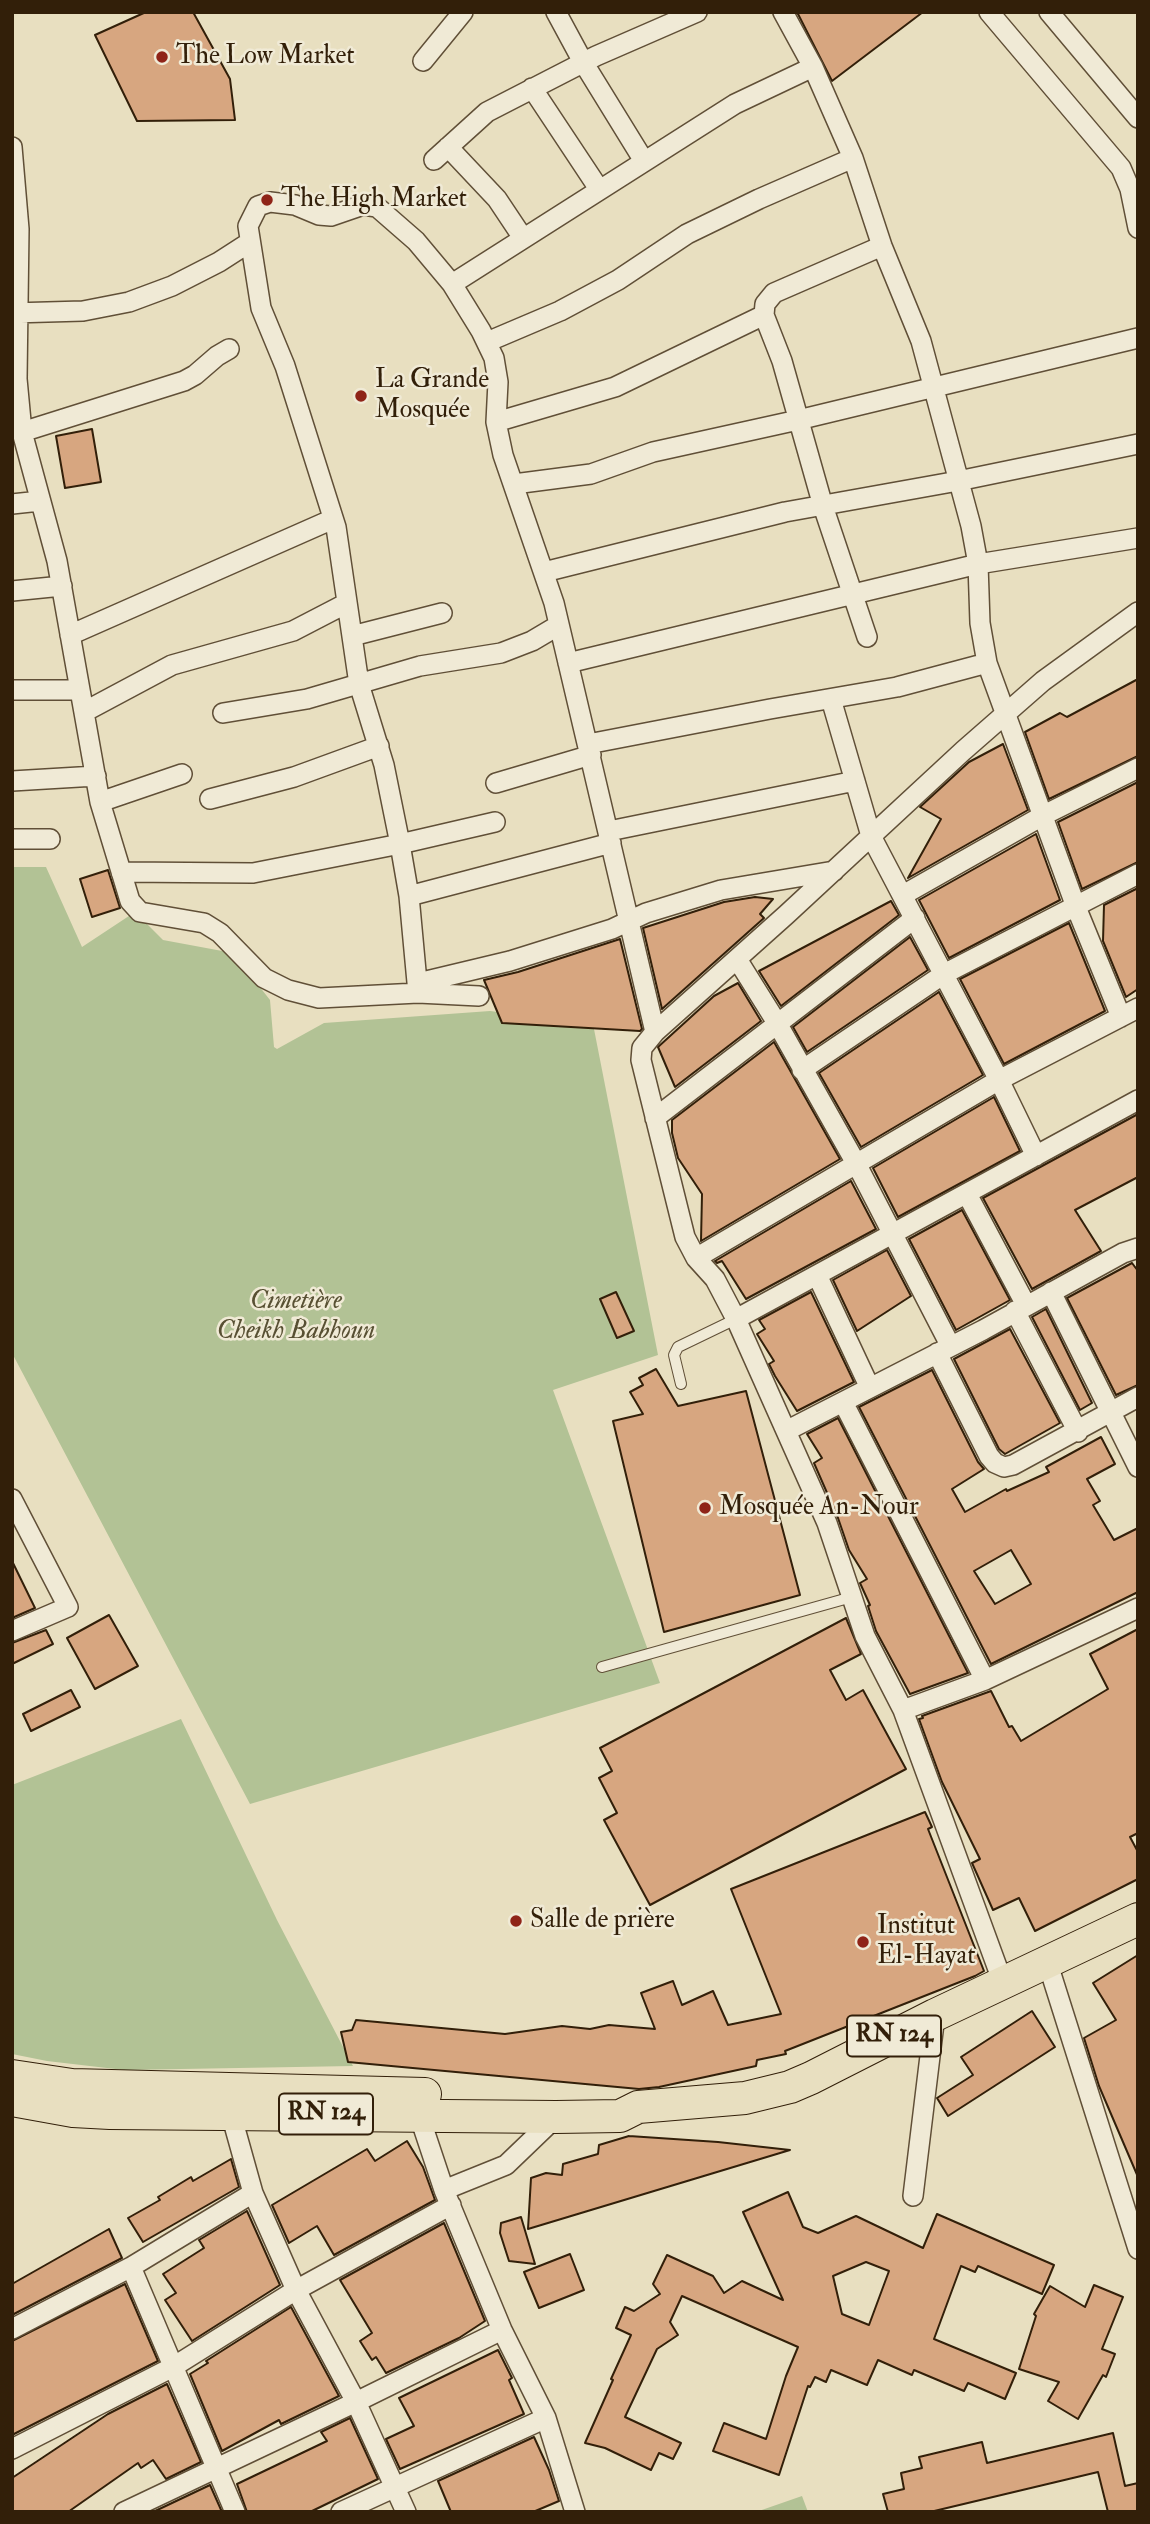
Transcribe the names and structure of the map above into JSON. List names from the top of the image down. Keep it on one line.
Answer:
{"streets":{"main road":["RN 124"]},"parks":["Cimetière Cheikh Babhoun"],"places":["The Low Market","The High Market","La Grande Mosquée","Mosquée An-Nour","Salle de prière","Institut El-Hayat"]}
